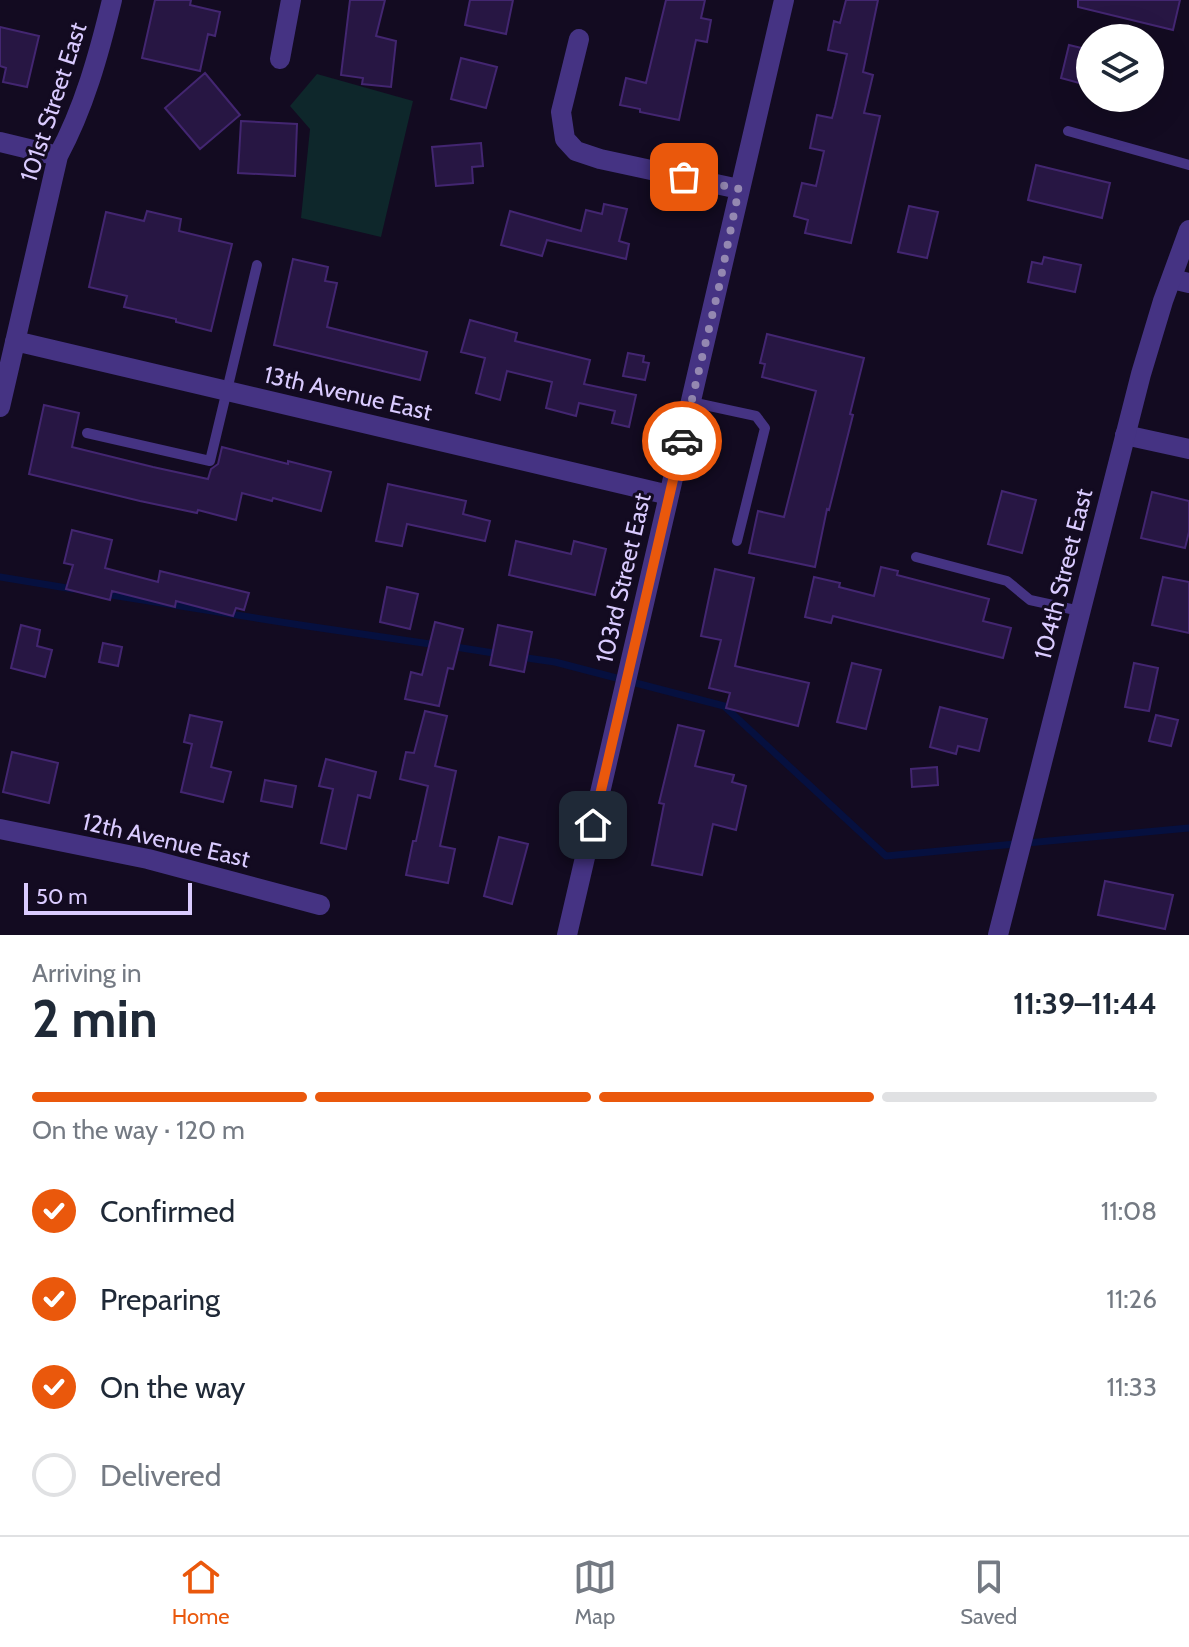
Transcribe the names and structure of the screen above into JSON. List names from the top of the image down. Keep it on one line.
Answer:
{"streets":{"street":["101st Street East","13th Avenue East","104th Street East","103rd Street East","12th Avenue East"]},"crossings":[["101st Street East","13th Avenue East"],["13th Avenue East","103rd Street East"]],"scale_bar":"50 m","page":{"scale":"50 m","heading":["2 min","Arriving in","11:39–11:44"],"bar":"On the way · 120 m","list":[["Confirmed","11:08"],["Preparing","11:26"],["On the way","11:33"],"Delivered"],"tabs":["Home","Map","Saved"]}}
